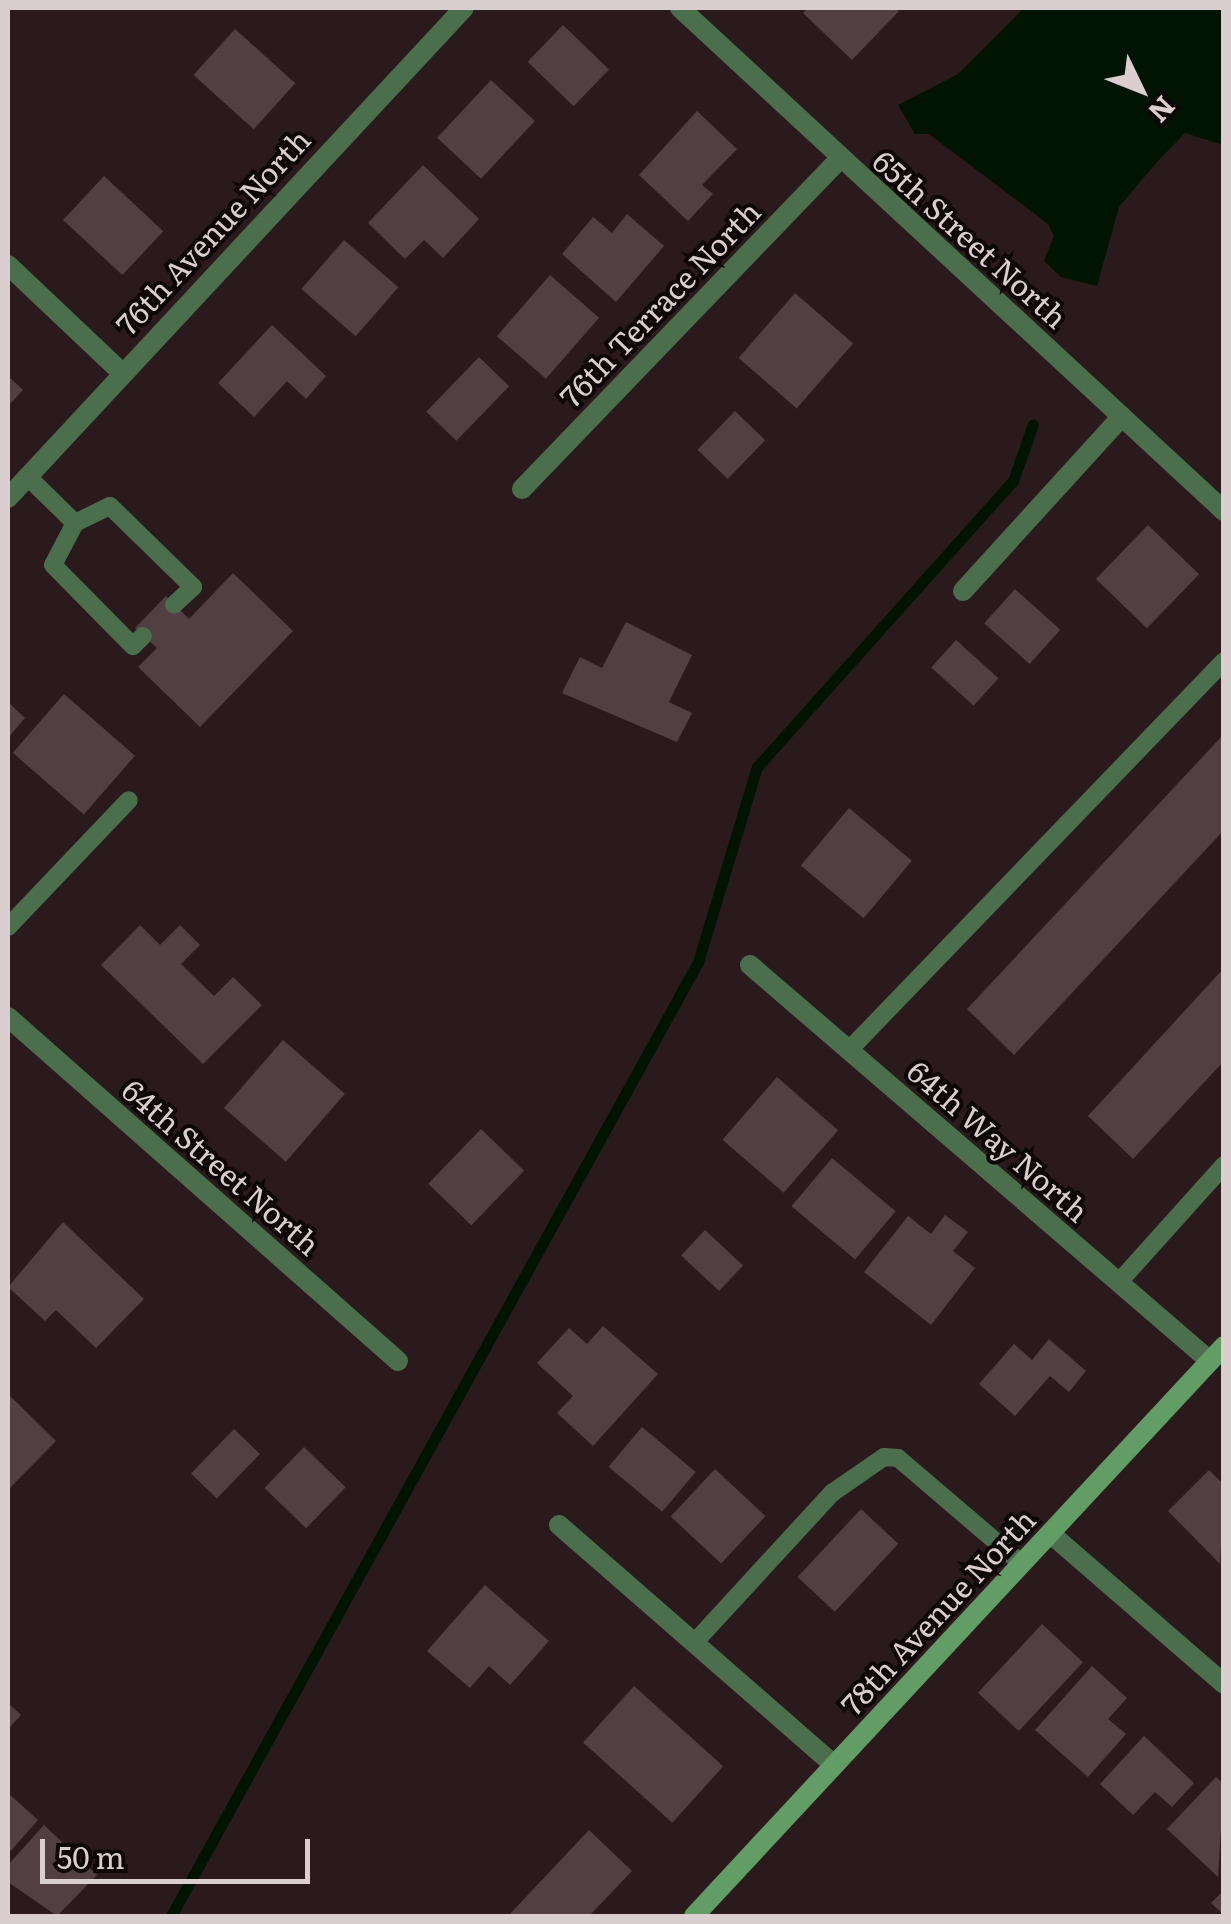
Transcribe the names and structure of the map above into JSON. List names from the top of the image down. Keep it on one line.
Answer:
{"streets":{"street":["76th Avenue North","65th Street North","76th Terrace North","64th Way North","64th Street North","78th Avenue North"]},"crossings":[["65th Street North","76th Terrace North"],["64th Way North","78th Avenue North"]],"scale_bar":"50 m","north":"bottom right"}
